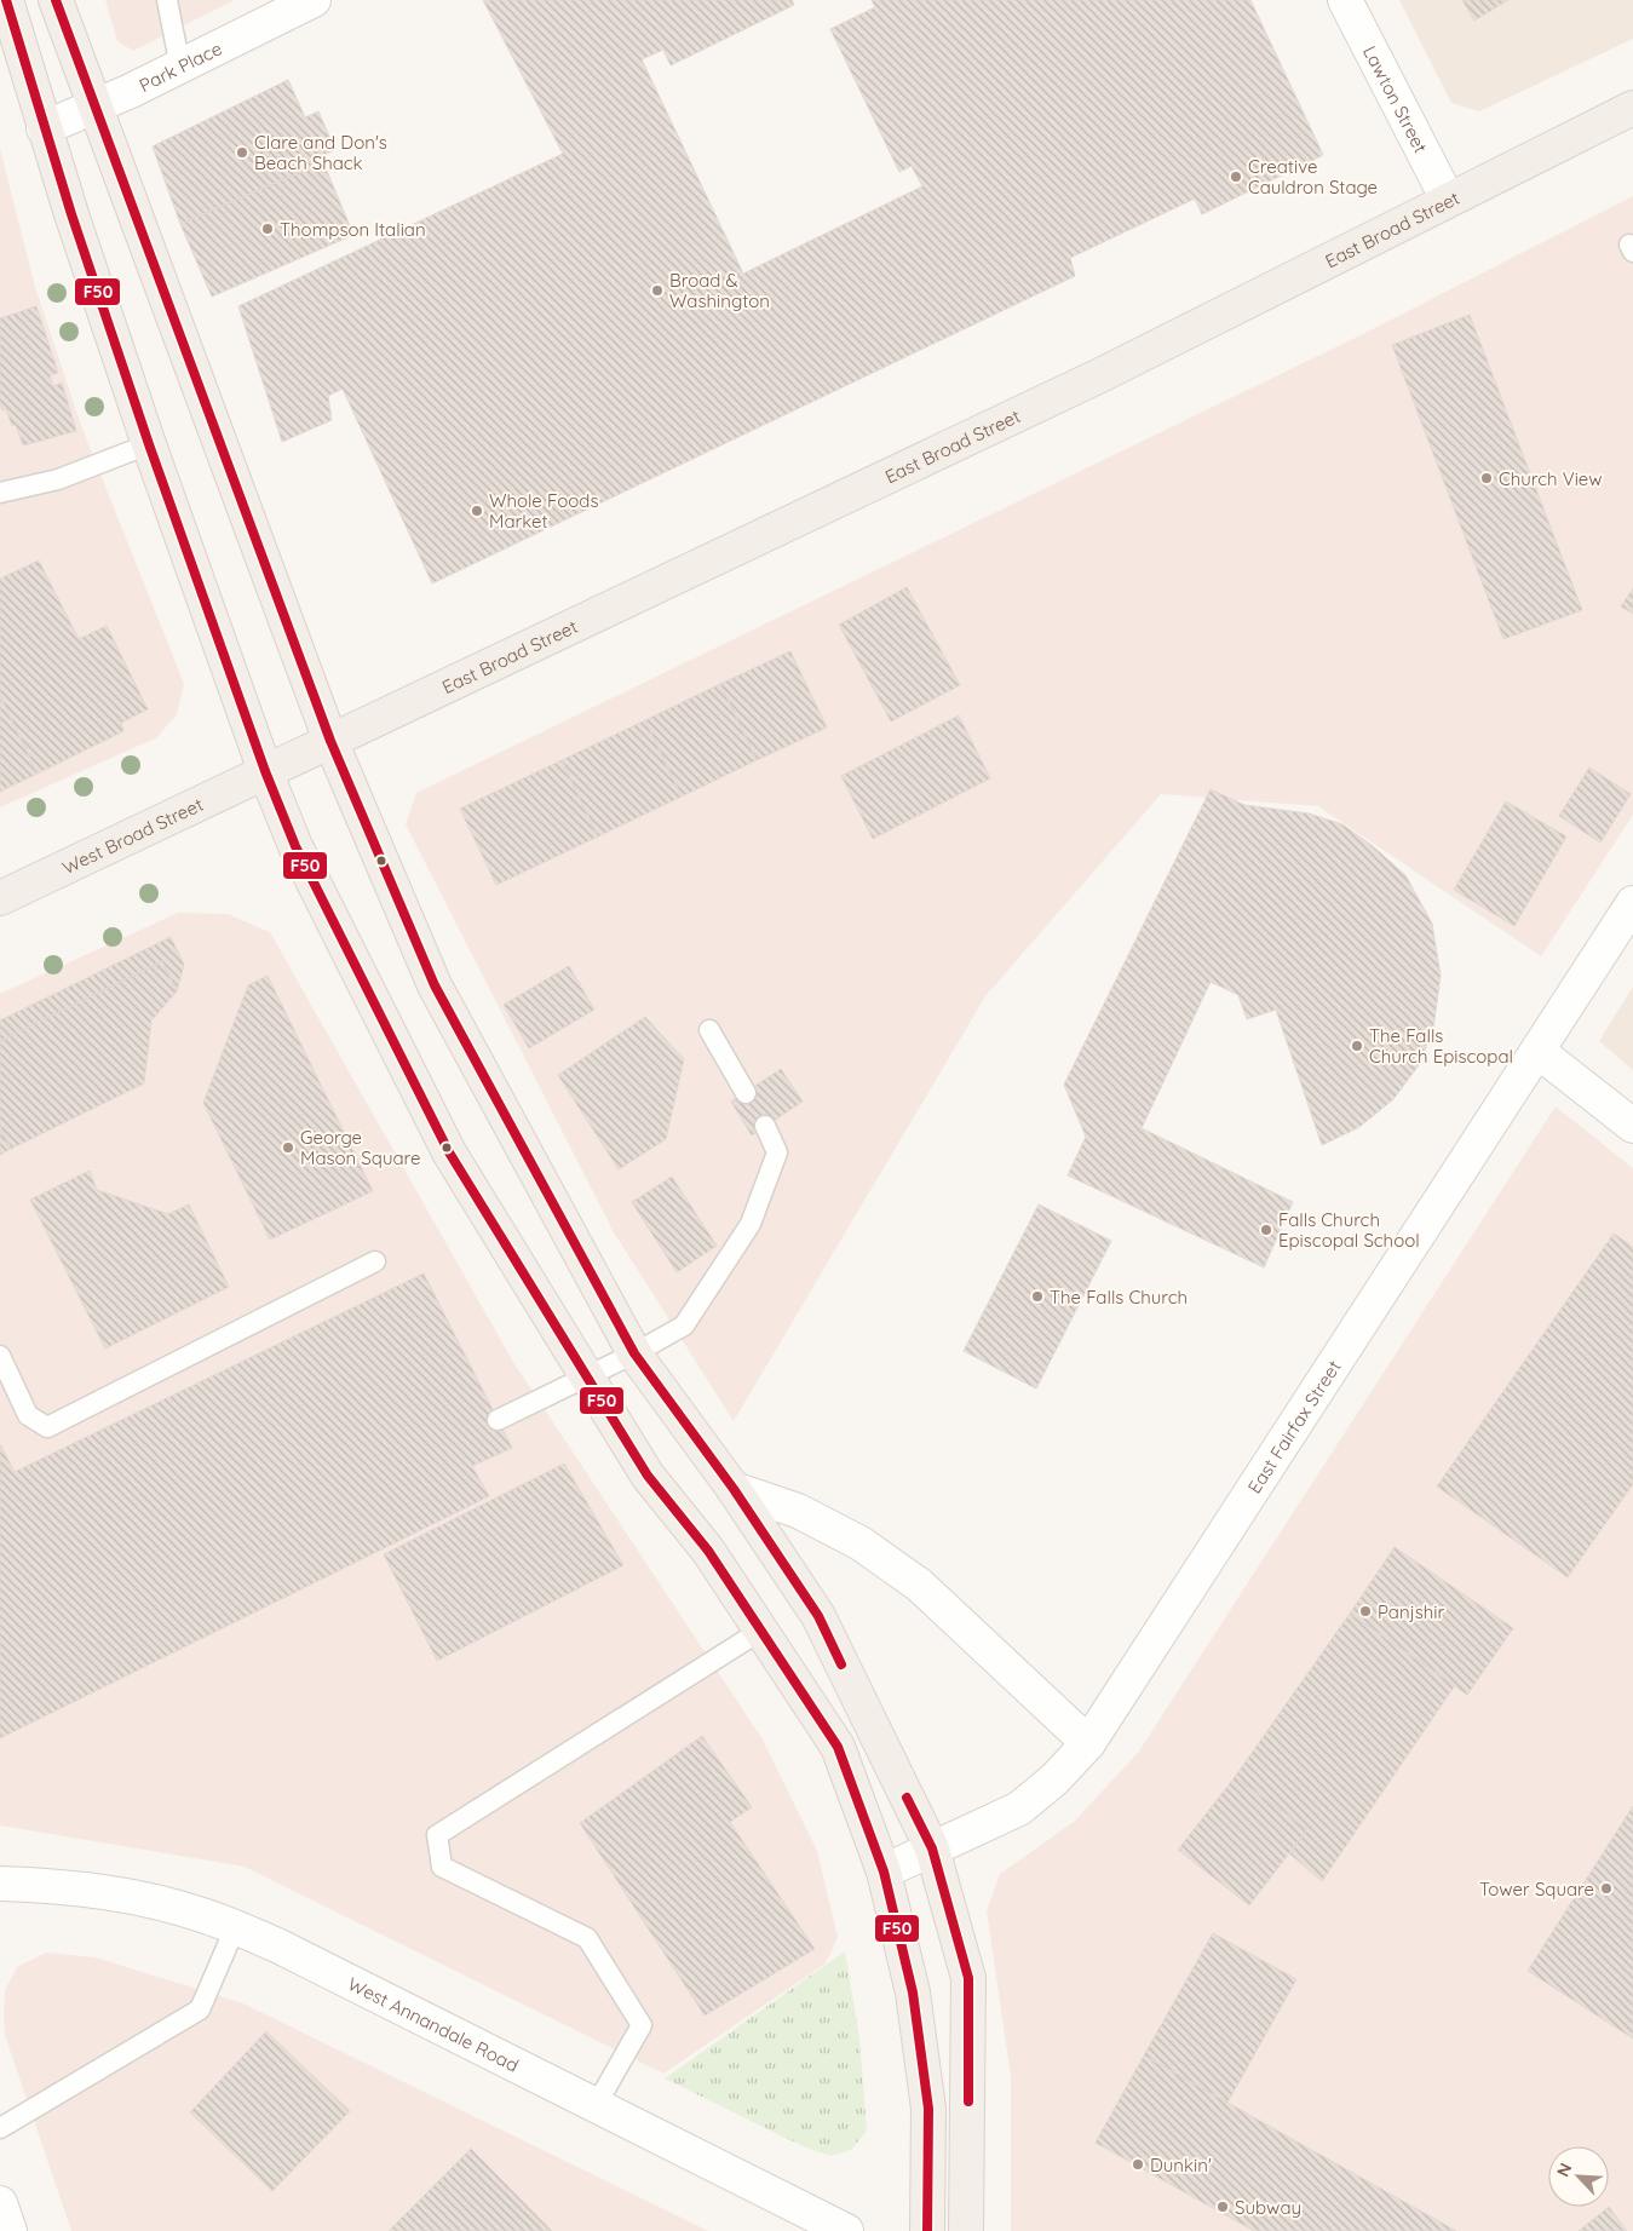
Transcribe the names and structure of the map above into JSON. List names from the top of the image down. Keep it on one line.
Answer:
{"streets":{"main road":["East Broad Street","West Broad Street"],"street":["Park Place","Lawton Street","East Fairfax Street","West Annandale Road"]},"crossings":[["Lawton Street","East Broad Street"],["East Broad Street","West Broad Street"]],"places":["Clare and Don's Beach Shack","Creative Cauldron Stage","Thompson Italian","Broad & Washington","Church View","Whole Foods Market","The Falls Church Episcopal","George Mason Square","Falls Church Episcopal School","The Falls Church","Panjshir","Tower Square","Dunkin'","Subway"],"lines":["transit line F50"],"north":"top left"}
